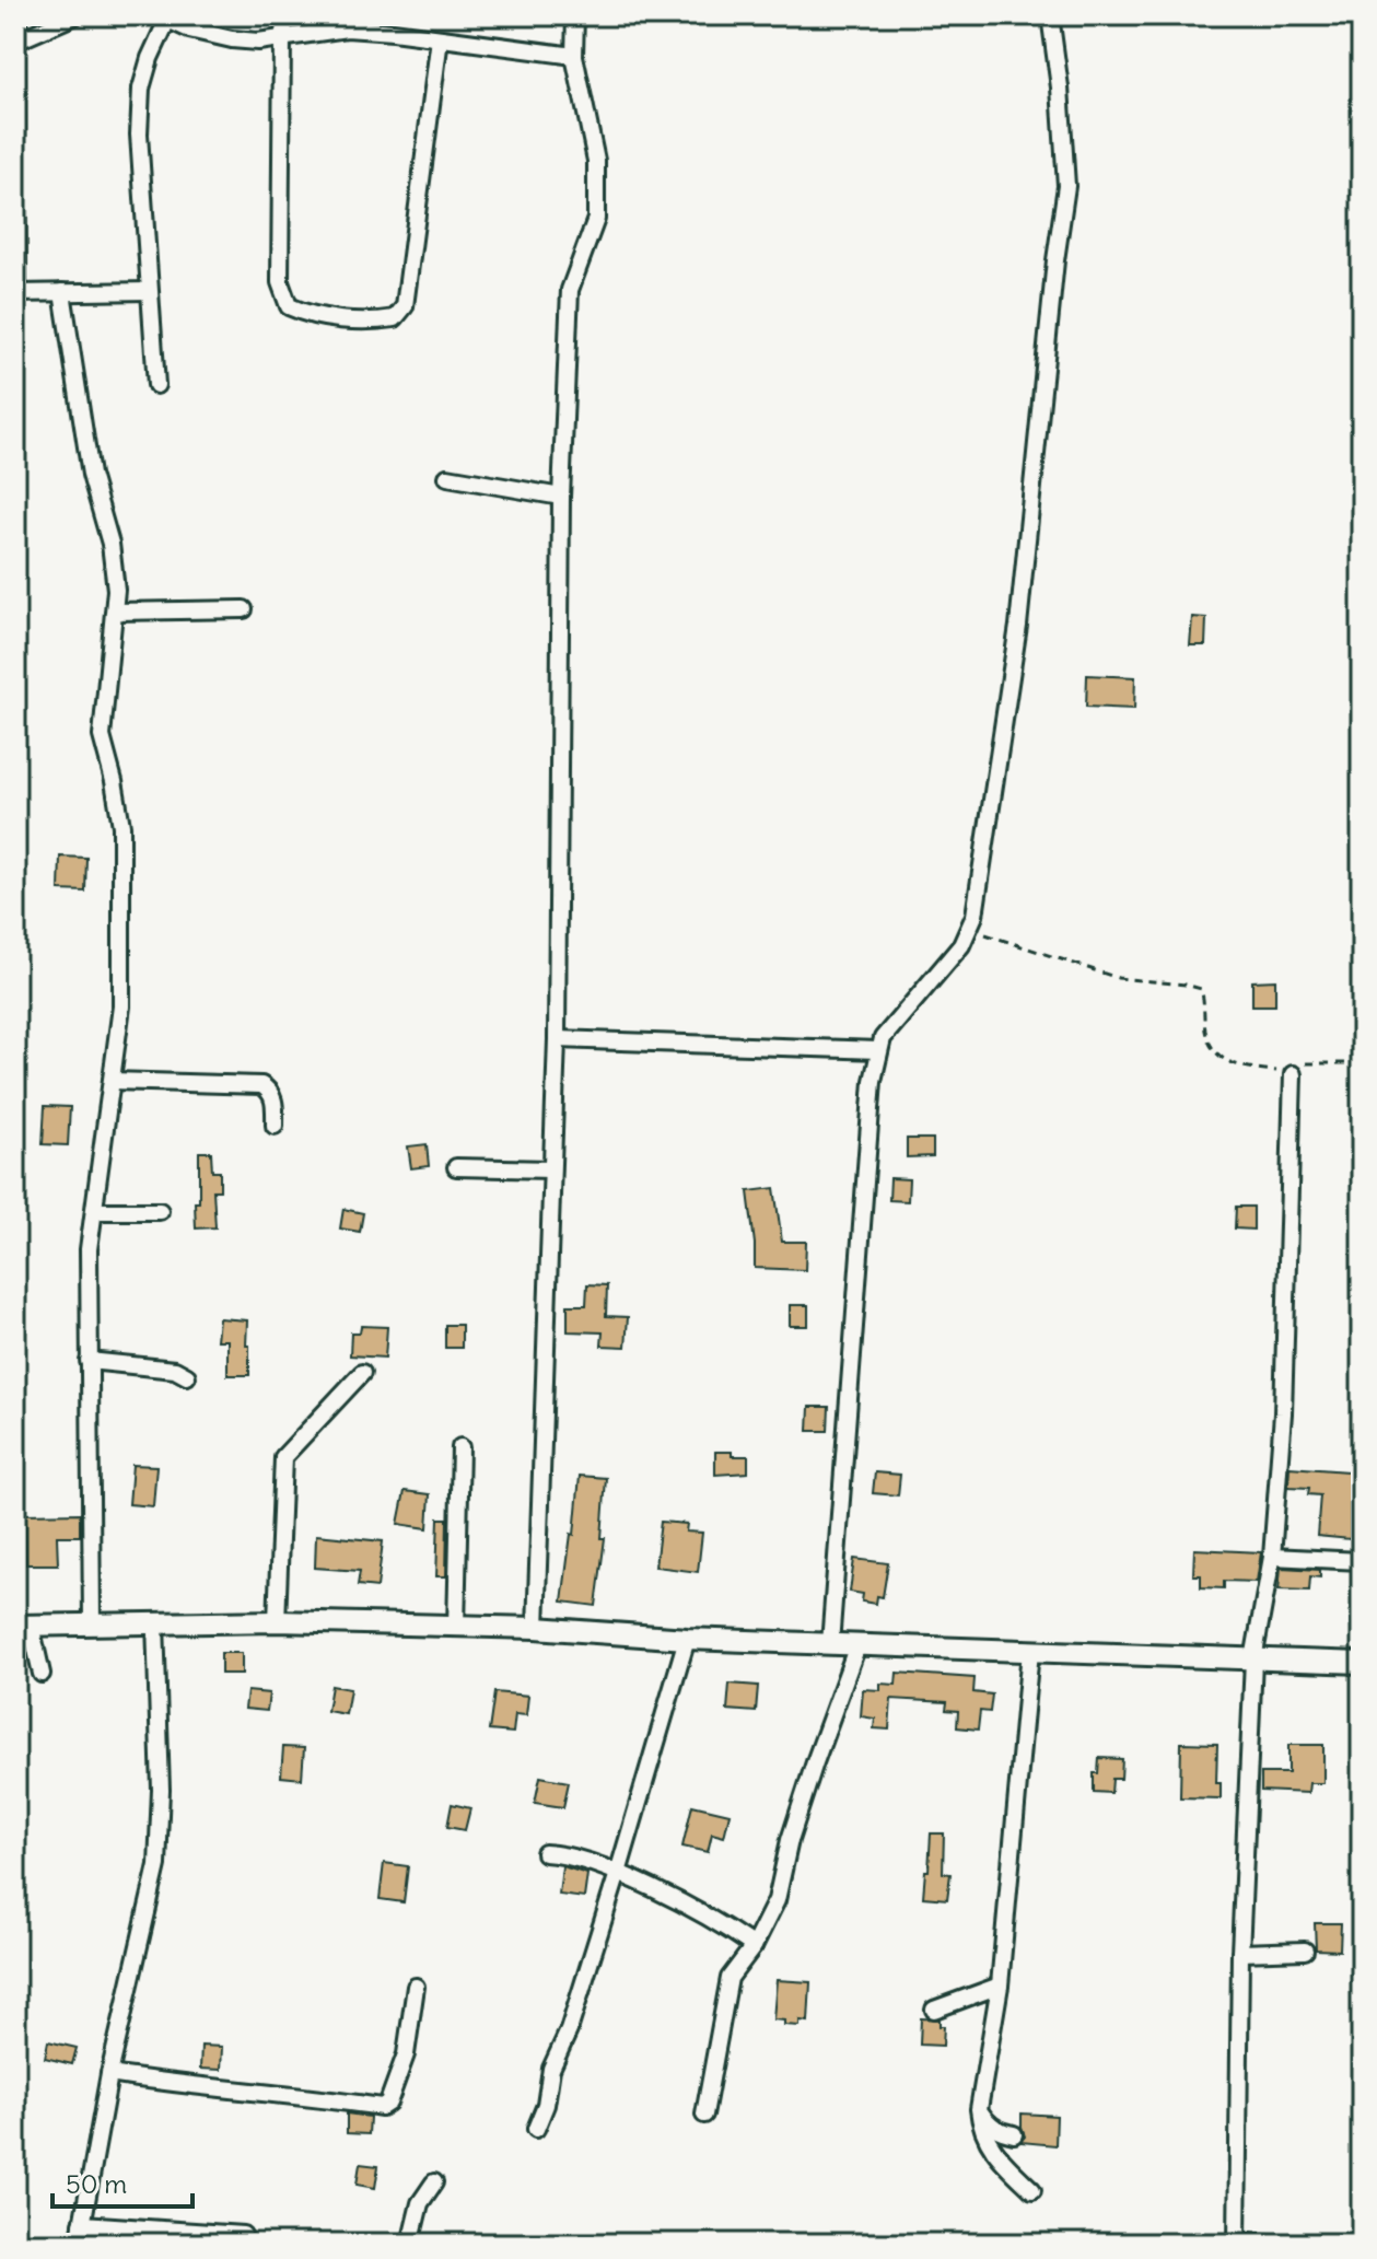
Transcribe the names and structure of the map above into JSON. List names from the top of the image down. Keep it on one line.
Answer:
{"scale_bar":"50 m"}
